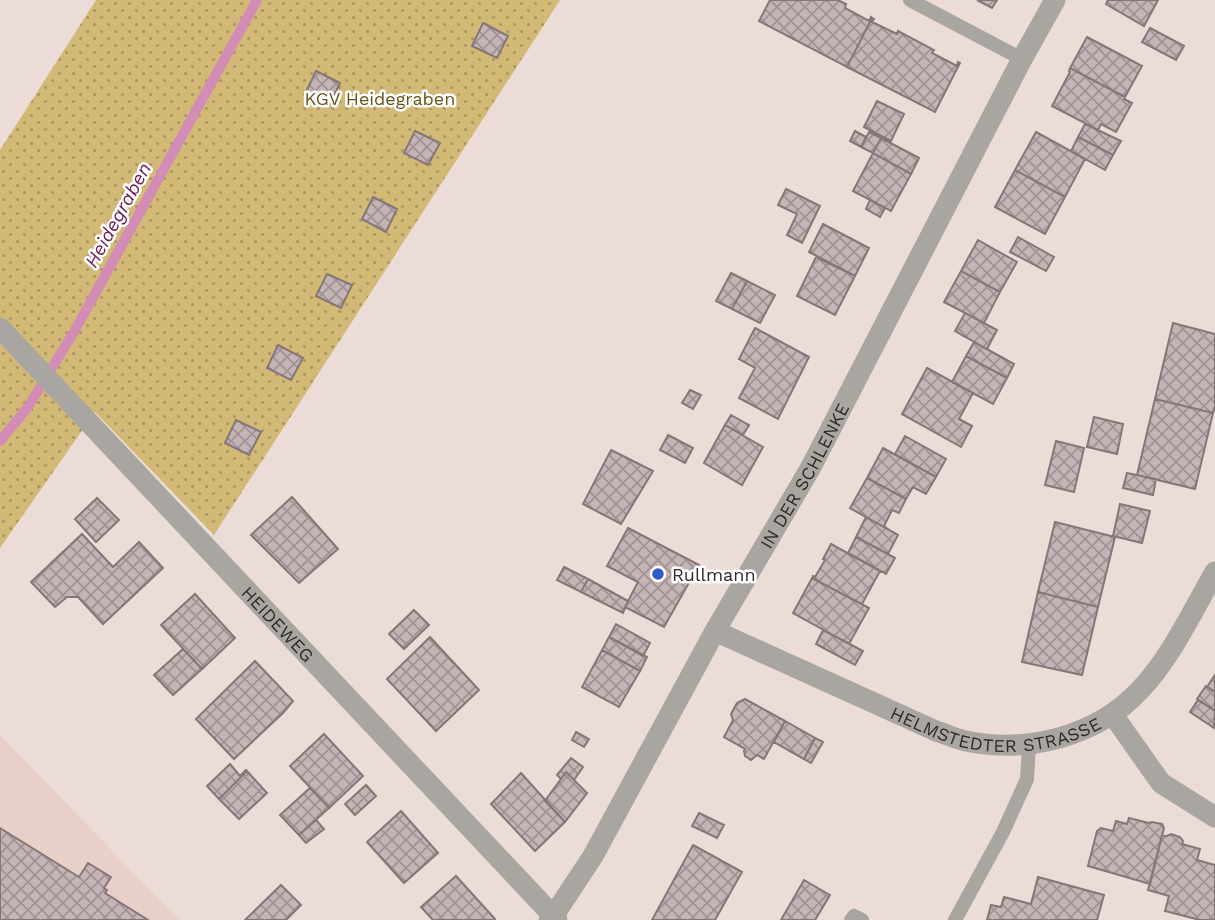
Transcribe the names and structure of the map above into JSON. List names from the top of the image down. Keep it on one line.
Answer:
{"streets":{"street":["IN DER SCHLENKE","HEIDEWEG","HELMSTEDTER STRASSE"]},"crossings":[["IN DER SCHLENKE","HEIDEWEG"],["IN DER SCHLENKE","HELMSTEDTER STRASSE"]],"water":["Heidegraben"],"parks":["KGV Heidegraben"],"places":["Rullmann"]}
